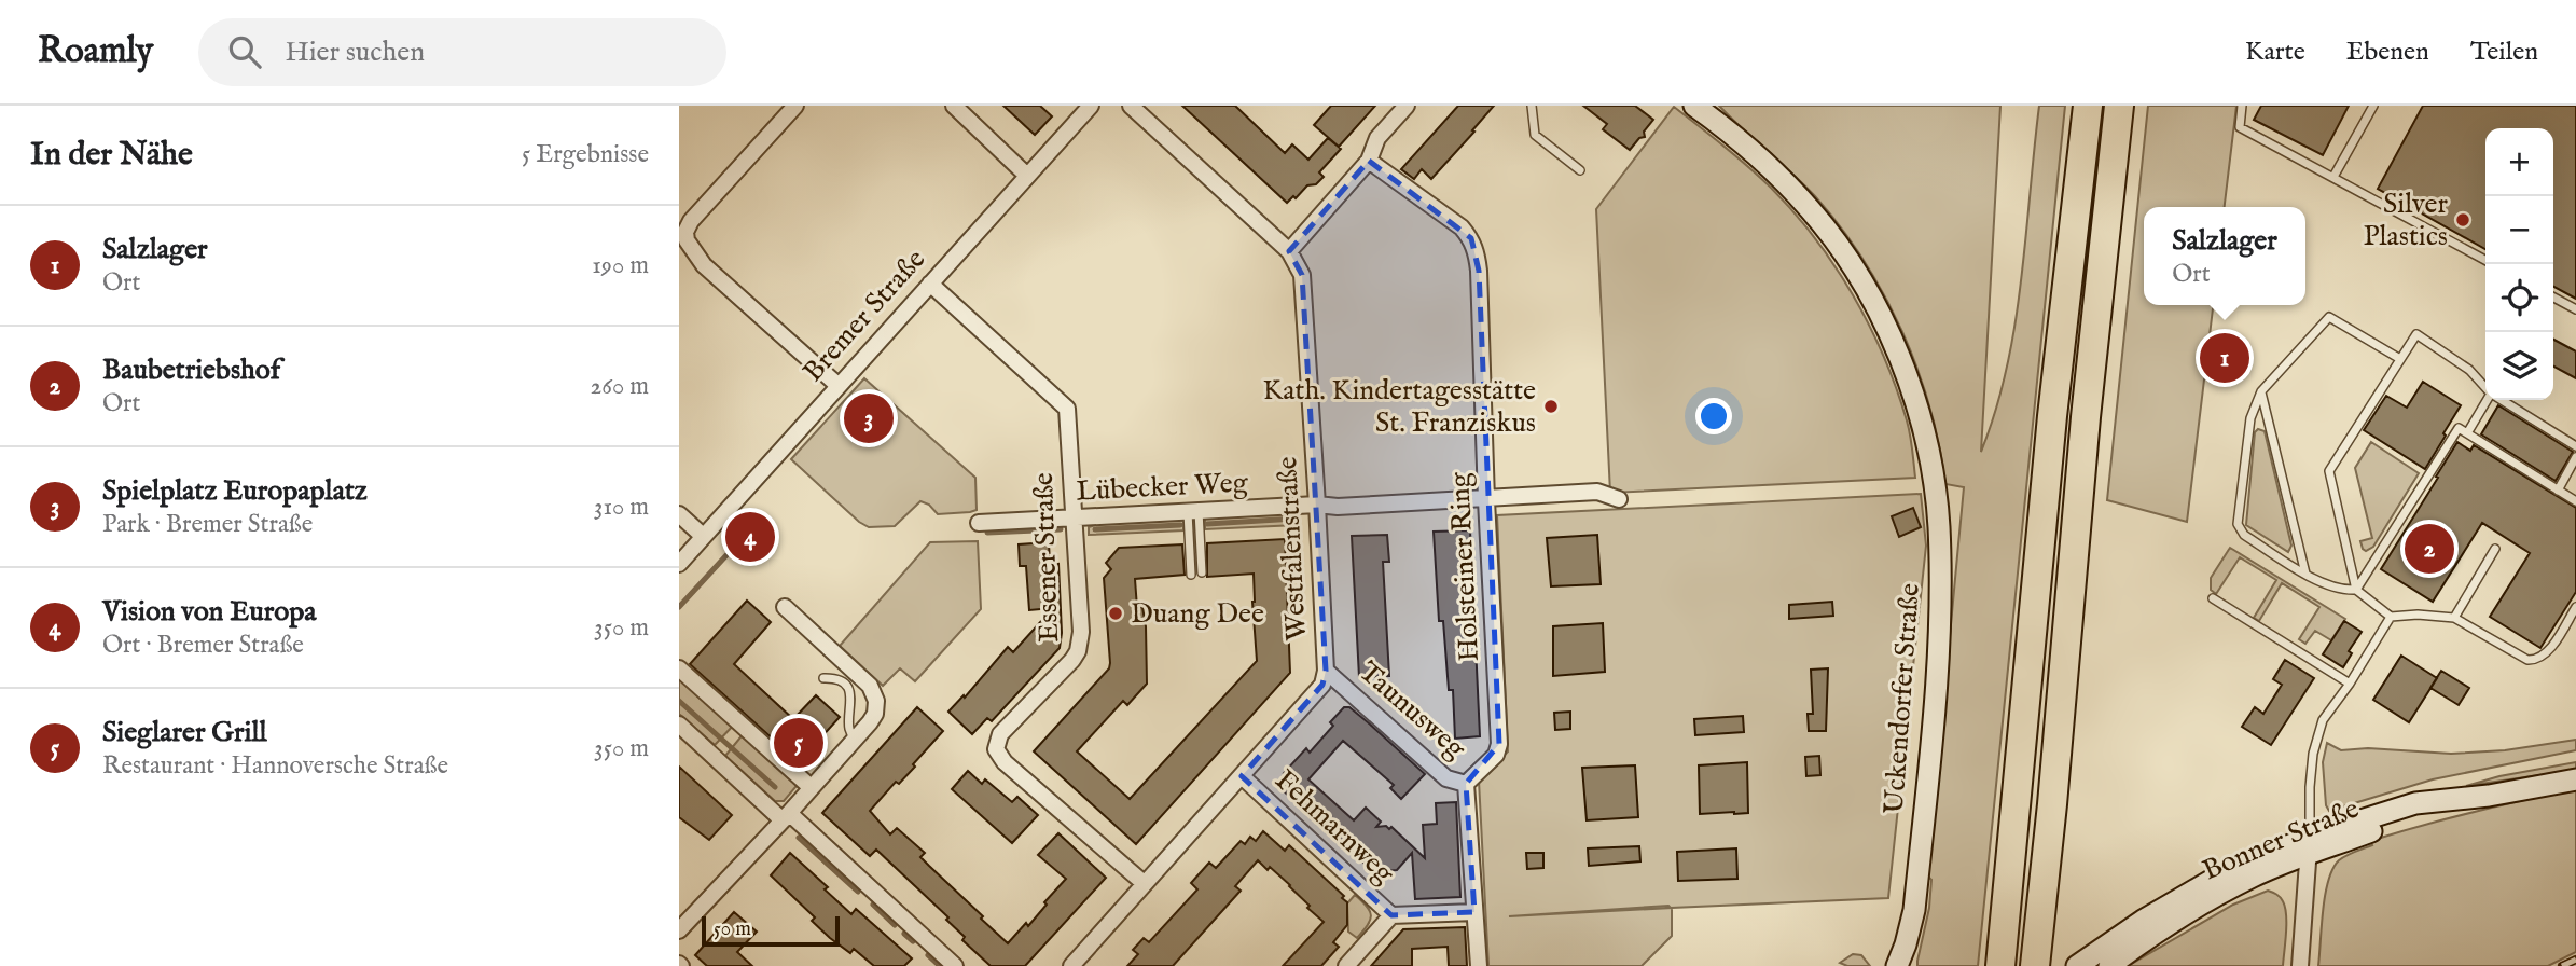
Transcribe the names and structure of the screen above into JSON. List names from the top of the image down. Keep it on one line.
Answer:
{"streets":{"street":["Bremer Straße","Lübecker Weg","Westfalenstraße","Essener Straße","Holsteiner Ring","Uckendorfer Straße","Taunusweg","Fehmarnweg","Bonner Straße"]},"crossings":[["Bremer Straße","Essener Straße"],["Lübecker Weg","Westfalenstraße"],["Lübecker Weg","Essener Straße"],["Lübecker Weg","Holsteiner Ring"],["Westfalenstraße","Essener Straße"],["Westfalenstraße","Taunusweg"],["Westfalenstraße","Fehmarnweg"],["Holsteiner Ring","Taunusweg"],["Taunusweg","Fehmarnweg"]],"places":["Silver Plastics","Kath. Kindertagesstätte St. Franziskus","Duang Dee"],"scale_bar":"50 m","page":{"header":"Roamly","search":"Hier suchen","nav":["Karte","Ebenen","Teilen"],"heading":["In der Nähe","5 Ergebnisse"],"map_buttons":["+","−"],"list":[{"mark":"1","name":"Salzlager","note":"Ort","value":"190 m"},{"mark":"2","name":"Baubetriebshof","note":"Ort","value":"260 m"},{"mark":"3","name":"Spielplatz Europaplatz","note":"Park · Bremer Straße","value":"310 m"},{"mark":"4","name":"Vision von Europa","note":"Ort · Bremer Straße","value":"350 m"},{"mark":"5","name":"Sieglarer Grill","note":"Restaurant · Hannoversche Straße","value":"350 m"}],"popup":["Salzlager","Ort"],"pins":["1","3","4","2","5"],"scale":"50 m"}}
